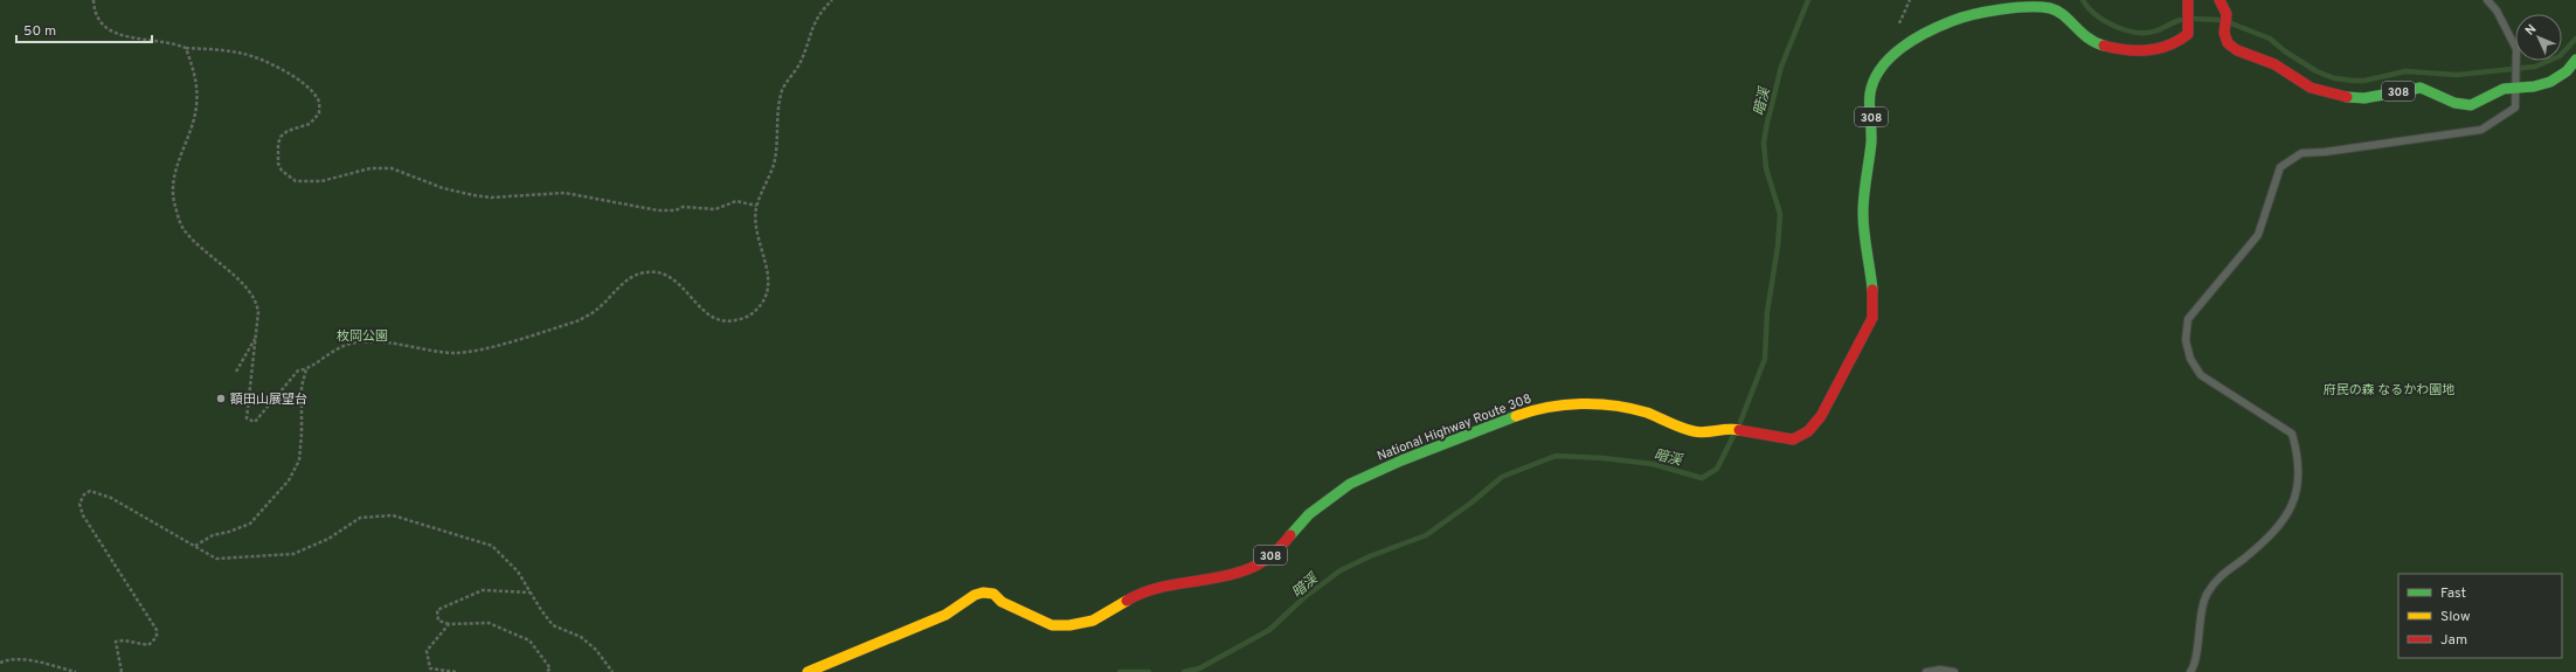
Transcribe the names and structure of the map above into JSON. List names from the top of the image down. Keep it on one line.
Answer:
{"streets":{"highway":["308","National Highway Route 308"]},"water":["暗渓"],"parks":["枚岡公園","府民の森 なるかわ園地"],"places":["額田山展望台"],"legend":["Fast","Slow","Jam"],"scale_bar":"50 m","north":"top left"}
